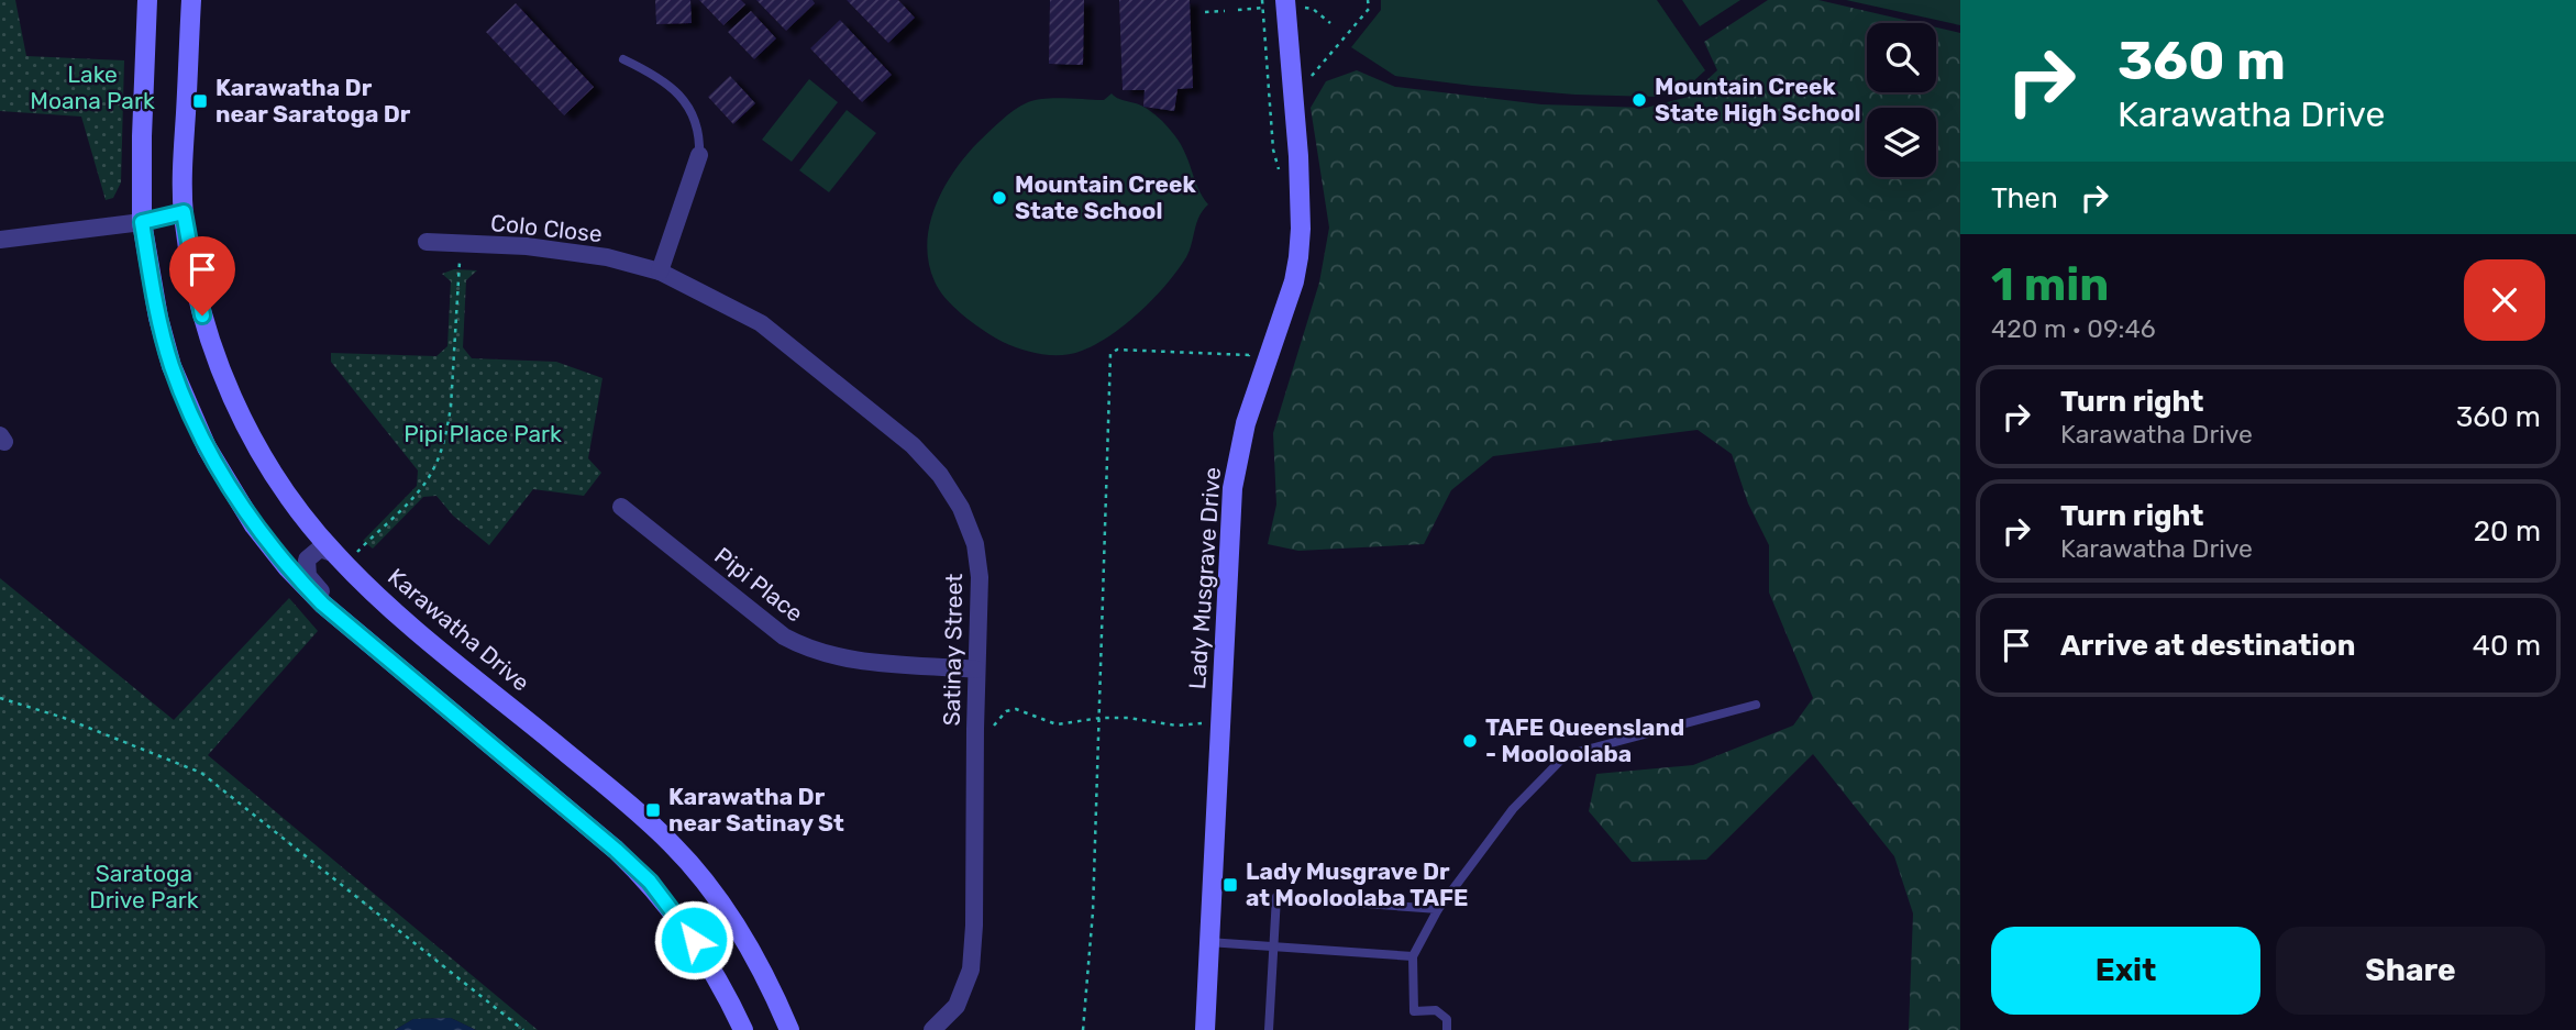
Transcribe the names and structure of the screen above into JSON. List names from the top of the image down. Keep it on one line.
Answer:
{"streets":{"main road":["Lady Musgrave Drive","Karawatha Drive"],"street":["Colo Close","Pipi Place","Satinay Street"]},"crossings":[["Colo Close","Satinay Street"],["Pipi Place","Satinay Street"]],"parks":["Lake Moana Park","Pipi Place Park","Saratoga Drive Park"],"places":{"other":["Mountain Creek State High School","Mountain Creek State School","TAFE Queensland - Mooloolaba"],"transit":["Karawatha Dr near Saratoga Dr","Karawatha Dr near Satinay St","Lady Musgrave Dr at Mooloolaba TAFE"]},"page":{"turn":["360 m","Karawatha Drive"],"then":"Then","heading":["1 min","420 m · 09:46"],"list":[{"name":"Turn right","note":"Karawatha Drive","value":"360 m"},{"name":"Turn right","note":"Karawatha Drive","value":"20 m"},{"name":"Arrive at destination","value":"40 m"}],"buttons":["Exit","Share"]}}
